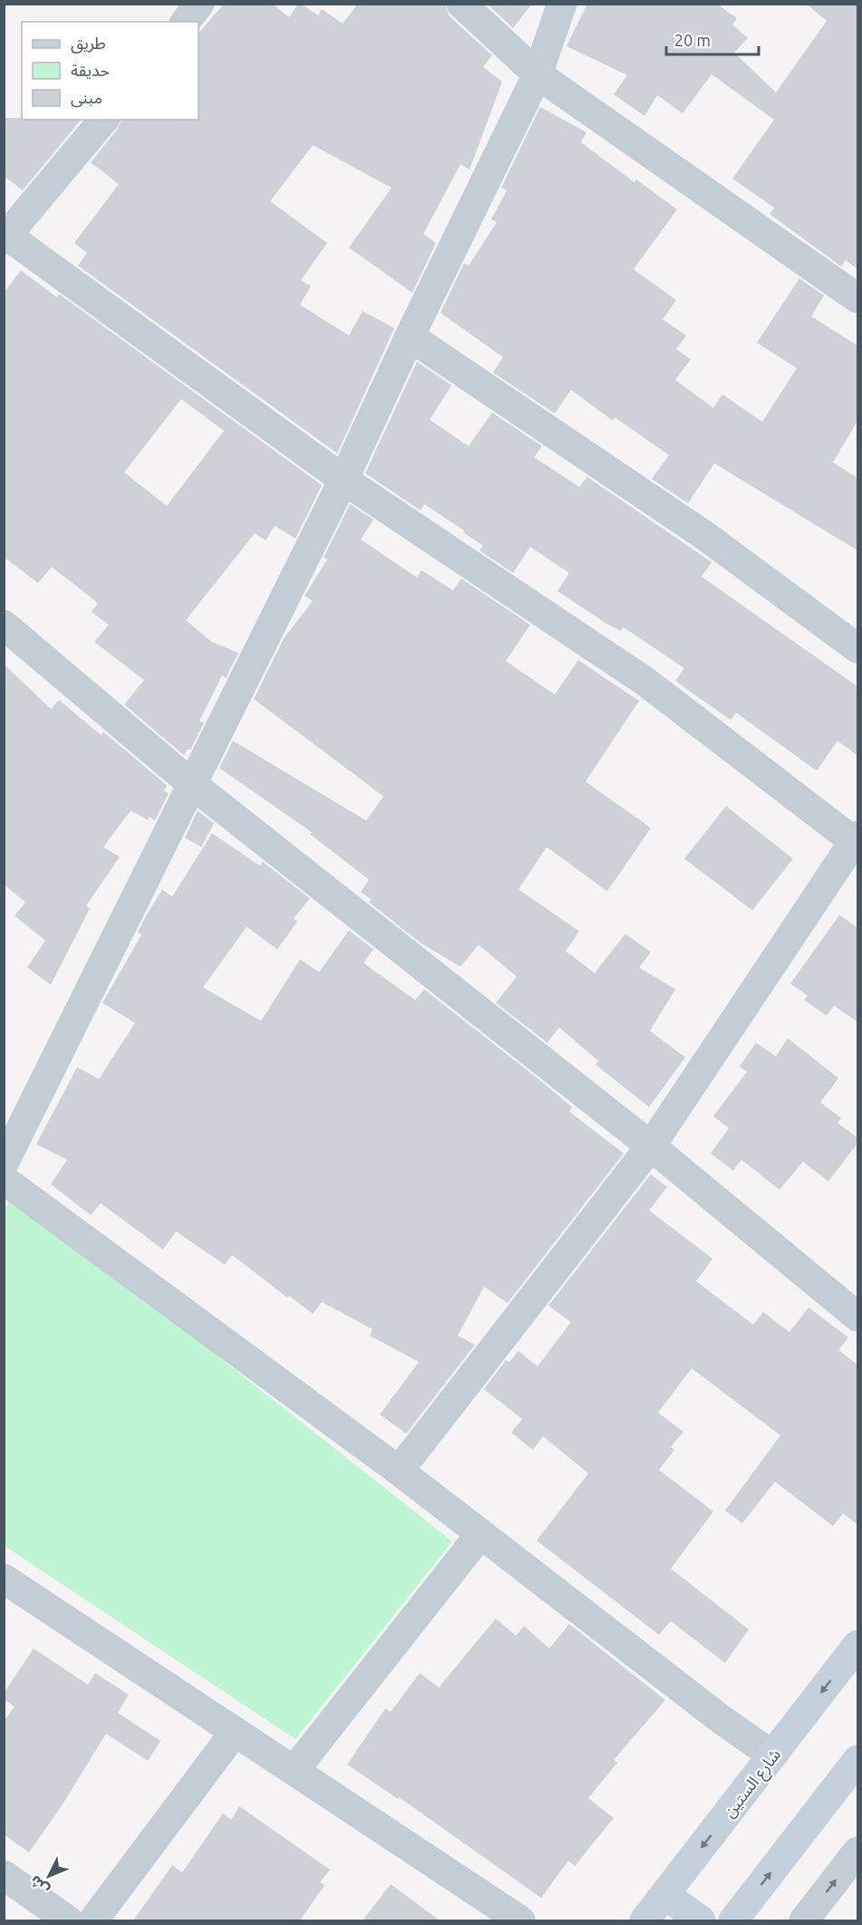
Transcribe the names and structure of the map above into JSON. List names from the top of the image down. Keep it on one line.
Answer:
{"streets":{"main road":["شارع الستين"]},"legend":["طريق","حديقة","مبنى"],"scale_bar":"20 m","north":"bottom left"}
